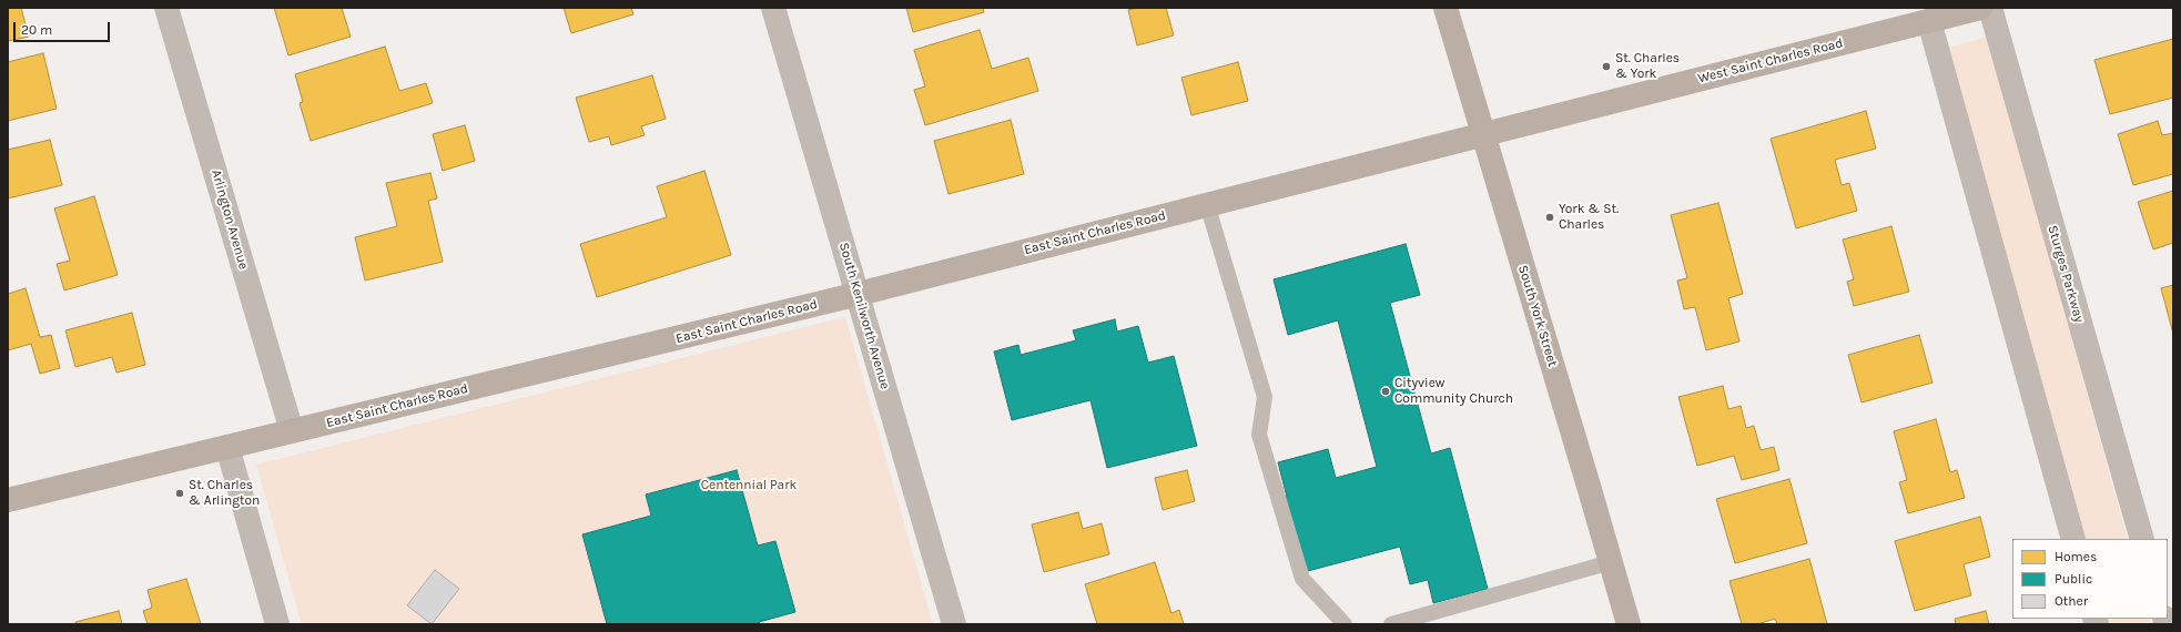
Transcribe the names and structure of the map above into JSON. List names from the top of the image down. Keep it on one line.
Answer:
{"streets":{"main road":["West Saint Charles Road","East Saint Charles Road","South York Street"],"street":["Arlington Avenue","Sturges Parkway","South Kenilworth Avenue"]},"crossings":[["West Saint Charles Road","East Saint Charles Road"],["West Saint Charles Road","South York Street"],["Arlington Avenue","East Saint Charles Road"],["East Saint Charles Road","South Kenilworth Avenue"],["East Saint Charles Road","South York Street"]],"parks":["Centennial Park"],"places":["St. Charles & York","York & St. Charles","Cityview Community Church","St. Charles & Arlington"],"legend":["Homes","Public","Other"],"scale_bar":"20 m"}
